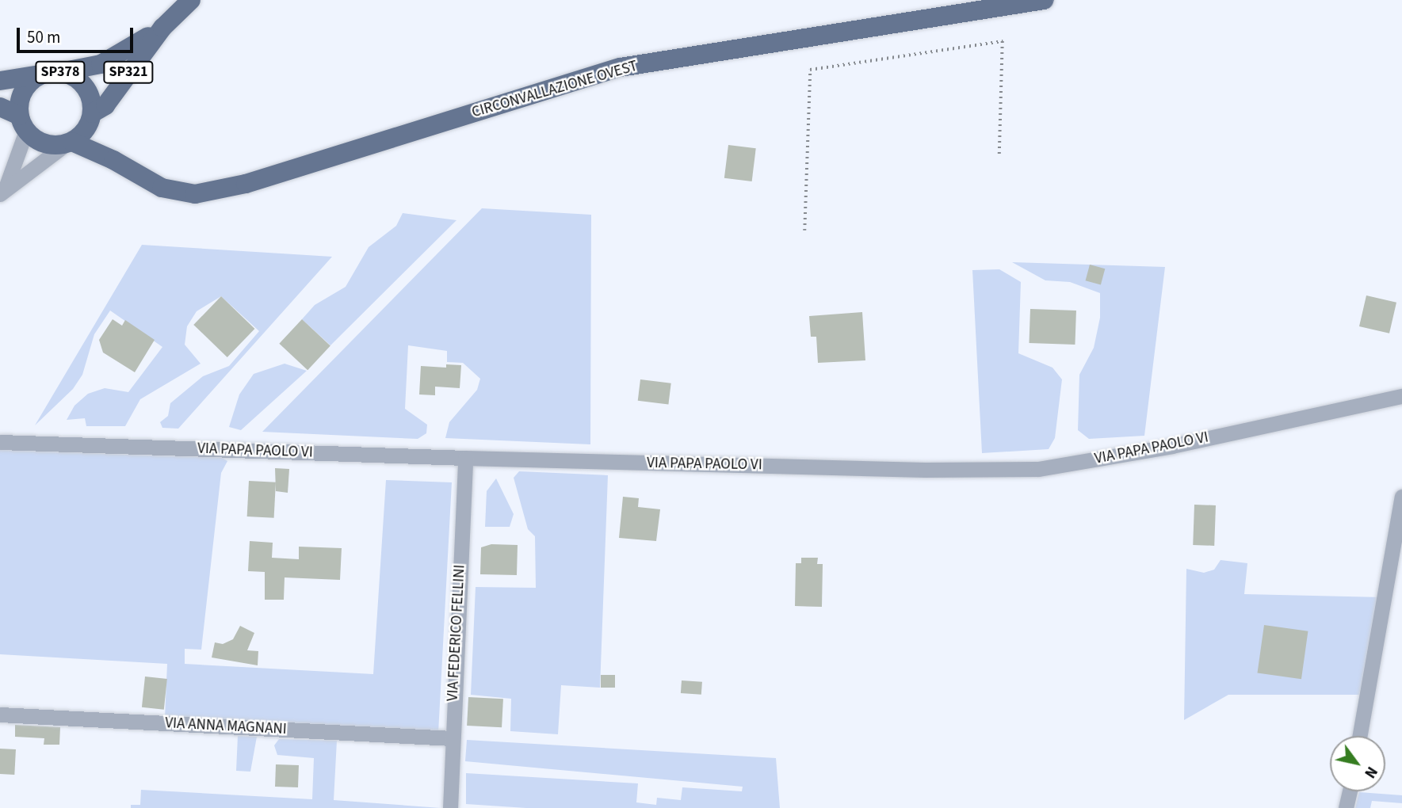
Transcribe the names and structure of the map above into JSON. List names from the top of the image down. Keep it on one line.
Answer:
{"streets":{"main road":["SP378","SP321","CIRCONVALLAZIONE OVEST"],"street":["VIA PAPA PAOLO VI","VIA FEDERICO FELLINI","VIA ANNA MAGNANI"]},"crossings":[["SP378","SP321"],["SP378","CIRCONVALLAZIONE OVEST"],["SP321","CIRCONVALLAZIONE OVEST"],["VIA PAPA PAOLO VI","VIA FEDERICO FELLINI"],["VIA FEDERICO FELLINI","VIA ANNA MAGNANI"]],"scale_bar":"50 m","north":"bottom right"}
